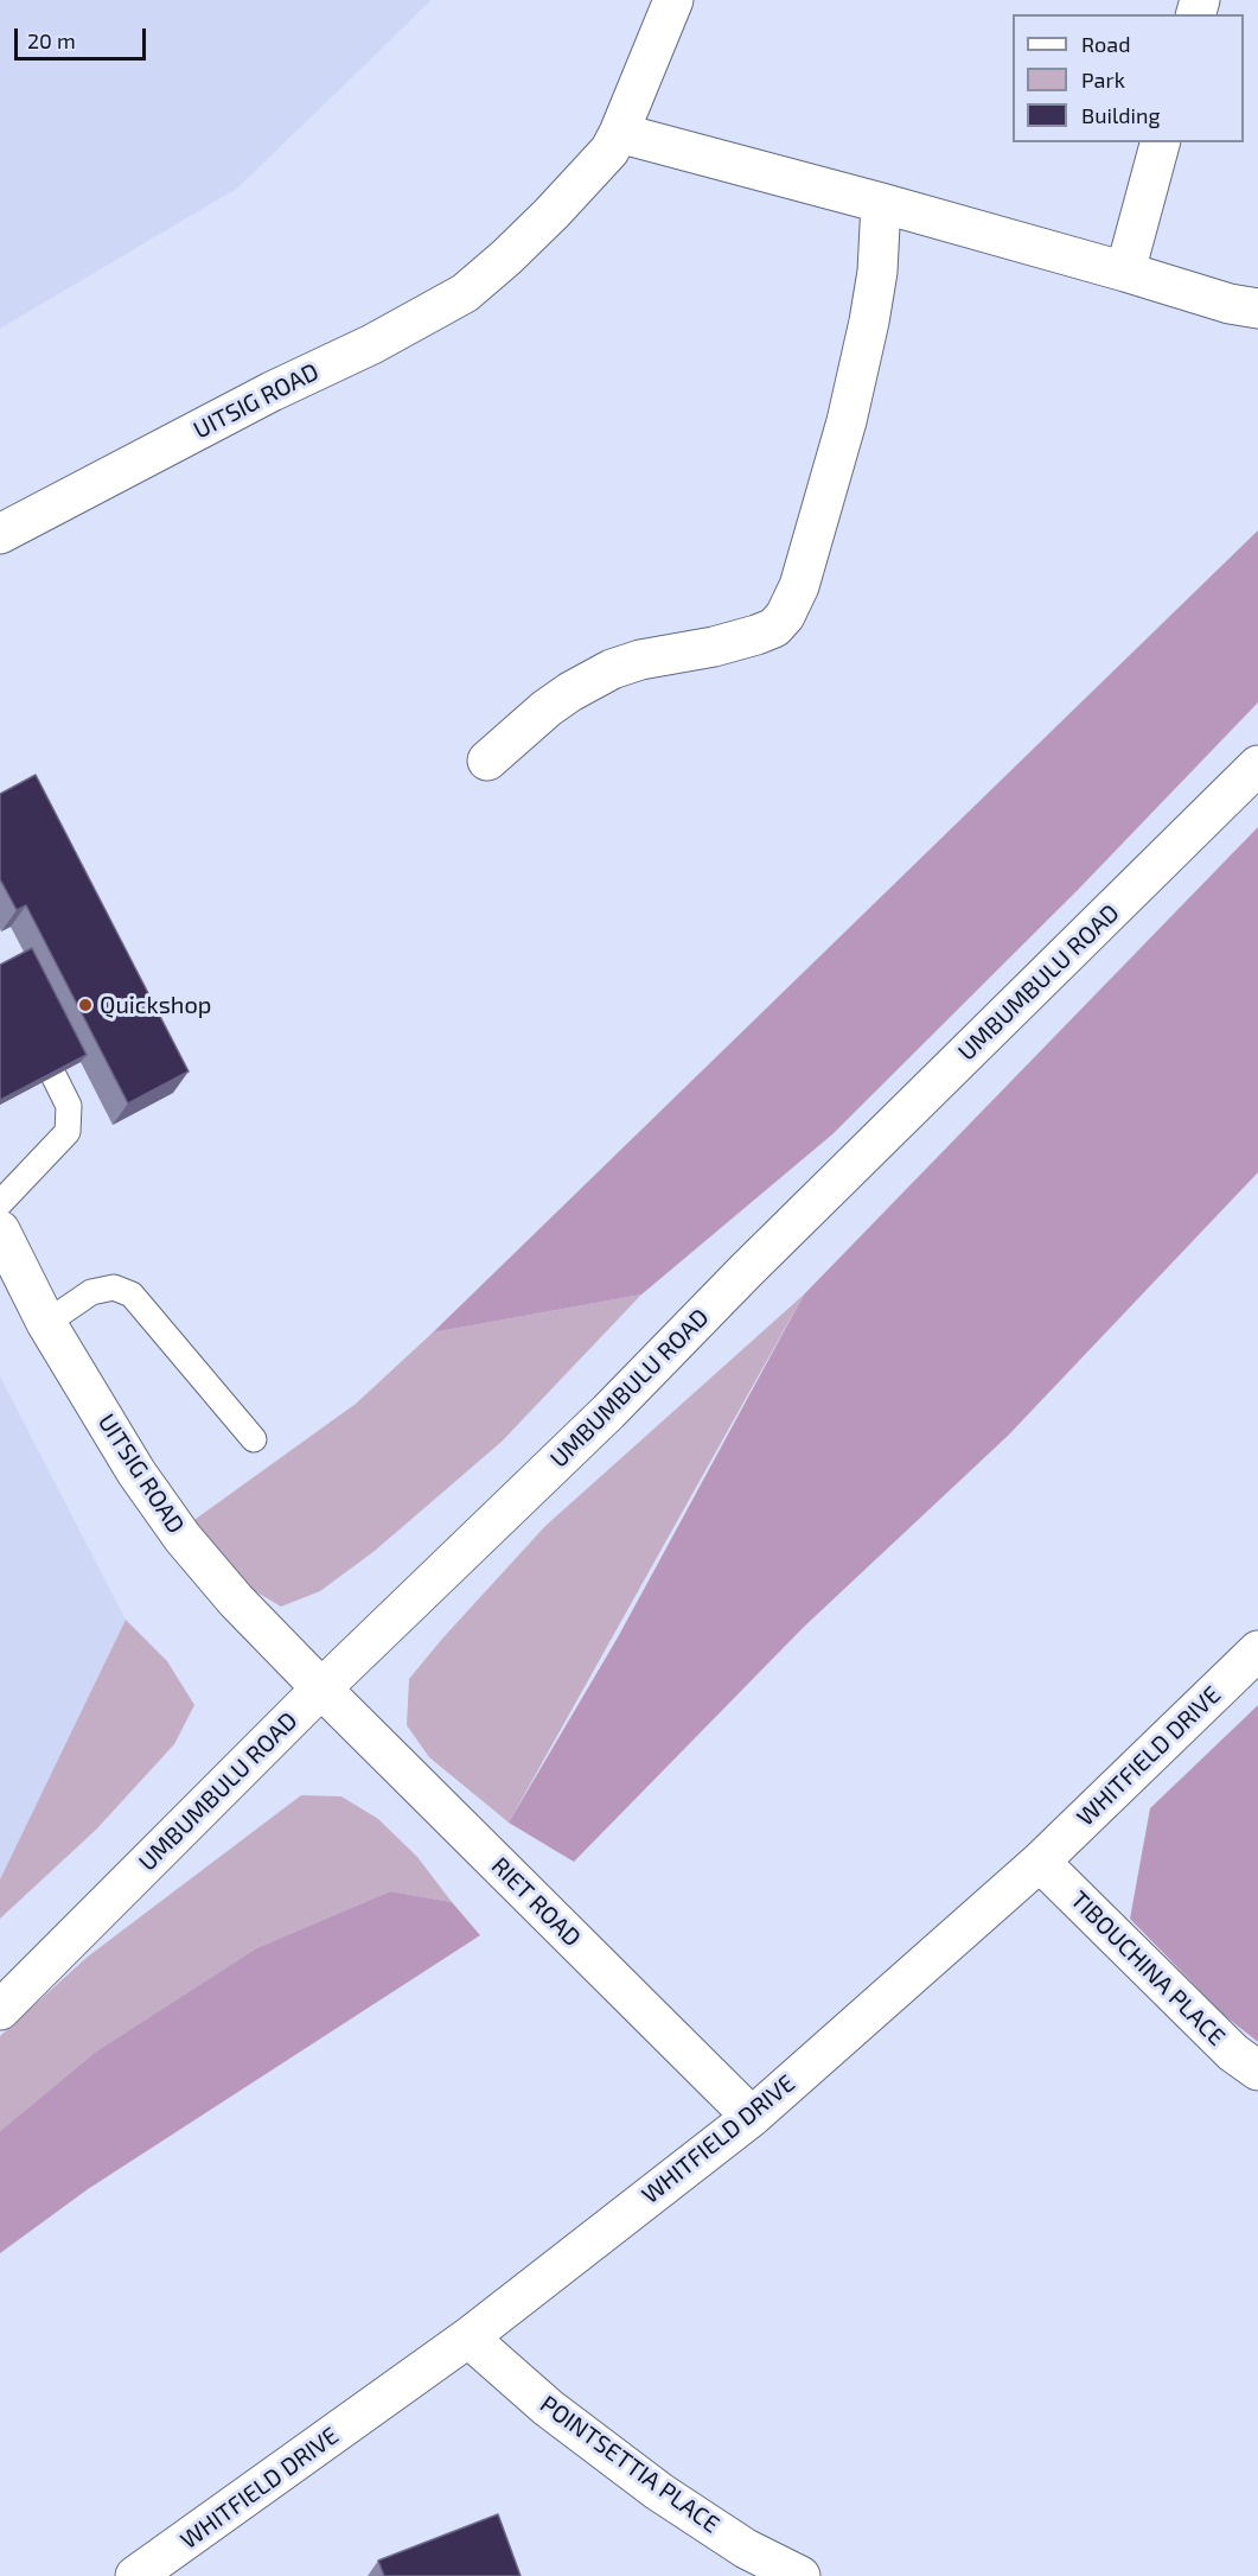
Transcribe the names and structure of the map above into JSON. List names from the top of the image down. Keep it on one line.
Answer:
{"streets":{"street":["UITSIG ROAD","UMBUMBULU ROAD","WHITFIELD DRIVE","RIET ROAD","TIBOUCHINA PLACE","POINTSETTIA PLACE"]},"crossings":[["UITSIG ROAD","UMBUMBULU ROAD"],["UITSIG ROAD","RIET ROAD"],["UMBUMBULU ROAD","RIET ROAD"],["WHITFIELD DRIVE","RIET ROAD"],["WHITFIELD DRIVE","TIBOUCHINA PLACE"],["WHITFIELD DRIVE","POINTSETTIA PLACE"]],"places":["Quickshop"],"legend":["Road","Park","Building"],"scale_bar":"20 m"}
